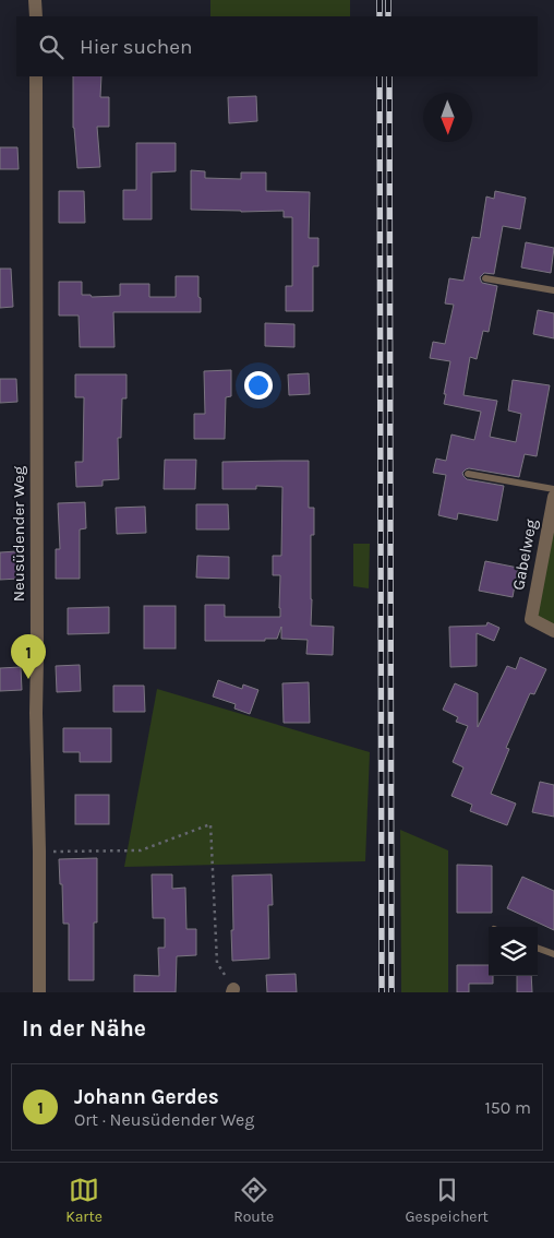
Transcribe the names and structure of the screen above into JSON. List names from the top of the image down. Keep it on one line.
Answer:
{"streets":{"street":["Neusüdender Weg","Gabelweg"]},"north":"bottom","page":{"search":"Hier suchen","pins":"1","heading":"In der Nähe","list":[{"mark":"1","name":"Johann Gerdes","note":"Ort · Neusüdender Weg","value":"150 m"}],"nav":["Karte","Route","Gespeichert"]}}
